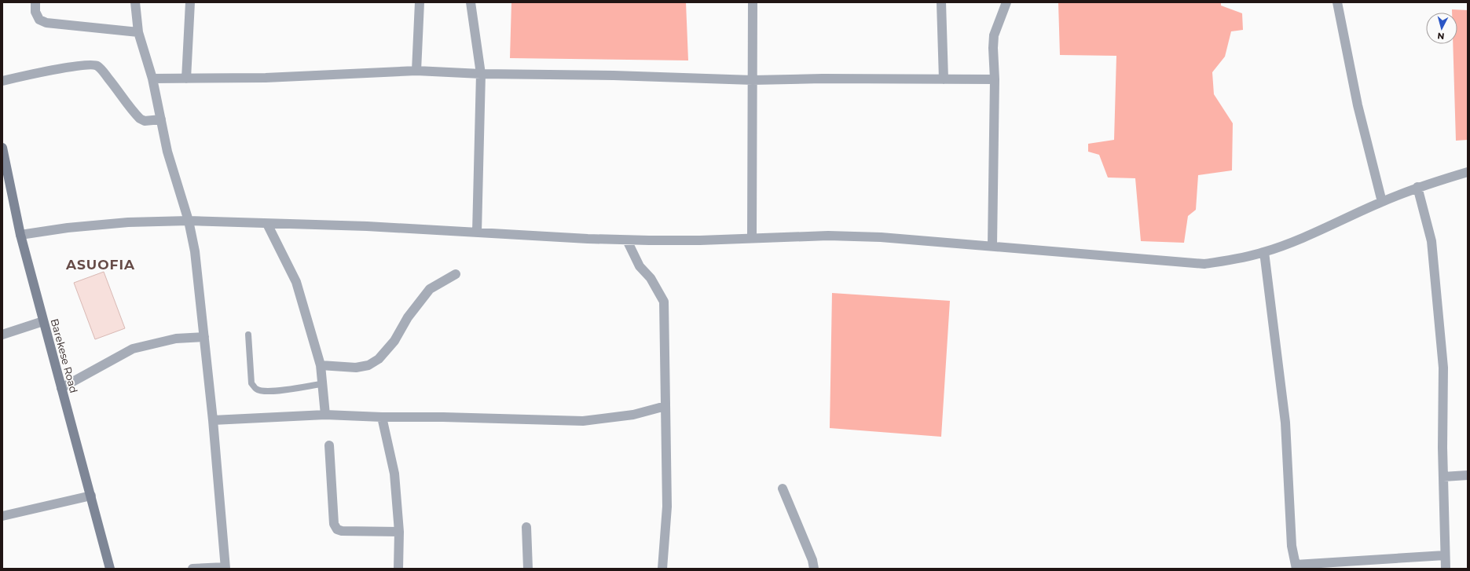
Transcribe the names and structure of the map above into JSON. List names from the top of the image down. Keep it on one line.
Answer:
{"streets":{"main road":["Barekese Road"]},"districts":["ASUOFIA"],"north":"bottom"}
